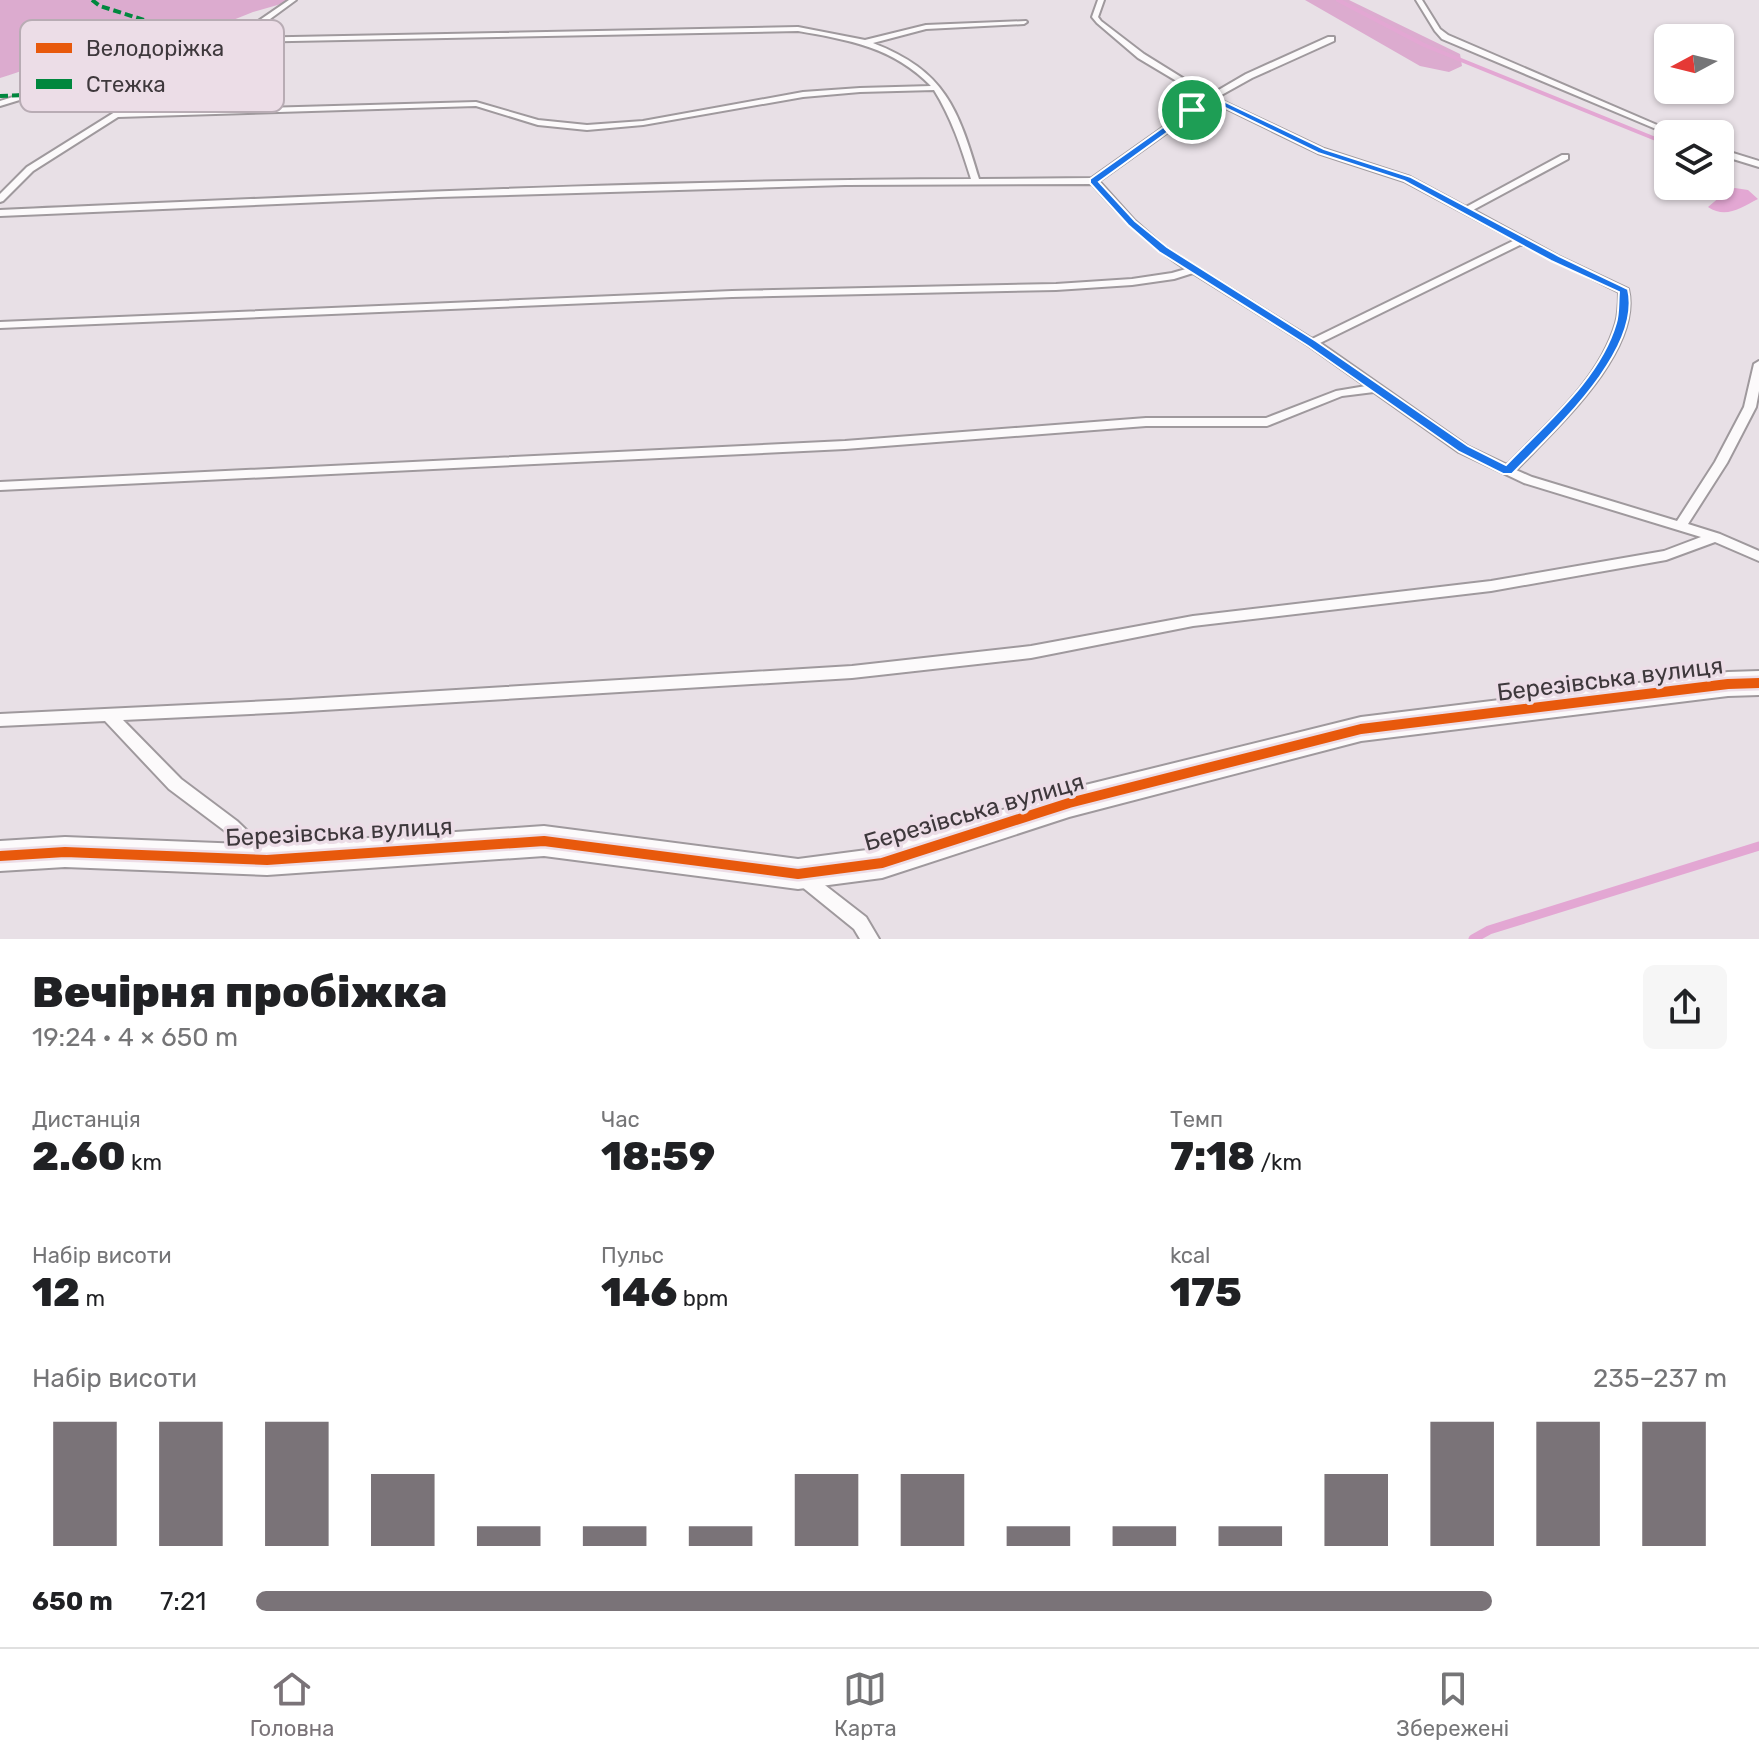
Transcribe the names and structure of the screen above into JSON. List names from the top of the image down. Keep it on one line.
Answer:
{"streets":{"street":["Березівська вулиця"]},"legend":["Велодоріжка","Стежка"],"north":"left","page":{"heading":["Вечірня пробіжка","19:24 · 4 × 650 m"],"stats":[["Дистанція","2.60 km"],["Час","18:59"],["Темп","7:18 /km"],["Набір висоти","12 m"],["Пульс","146 bpm"],["kcal","175"]],"chart":["Набір висоти","235–237 m"],"list":[{"name":"650 m","note":"7:21"}],"tabs":["Головна","Карта","Збережені"]}}
